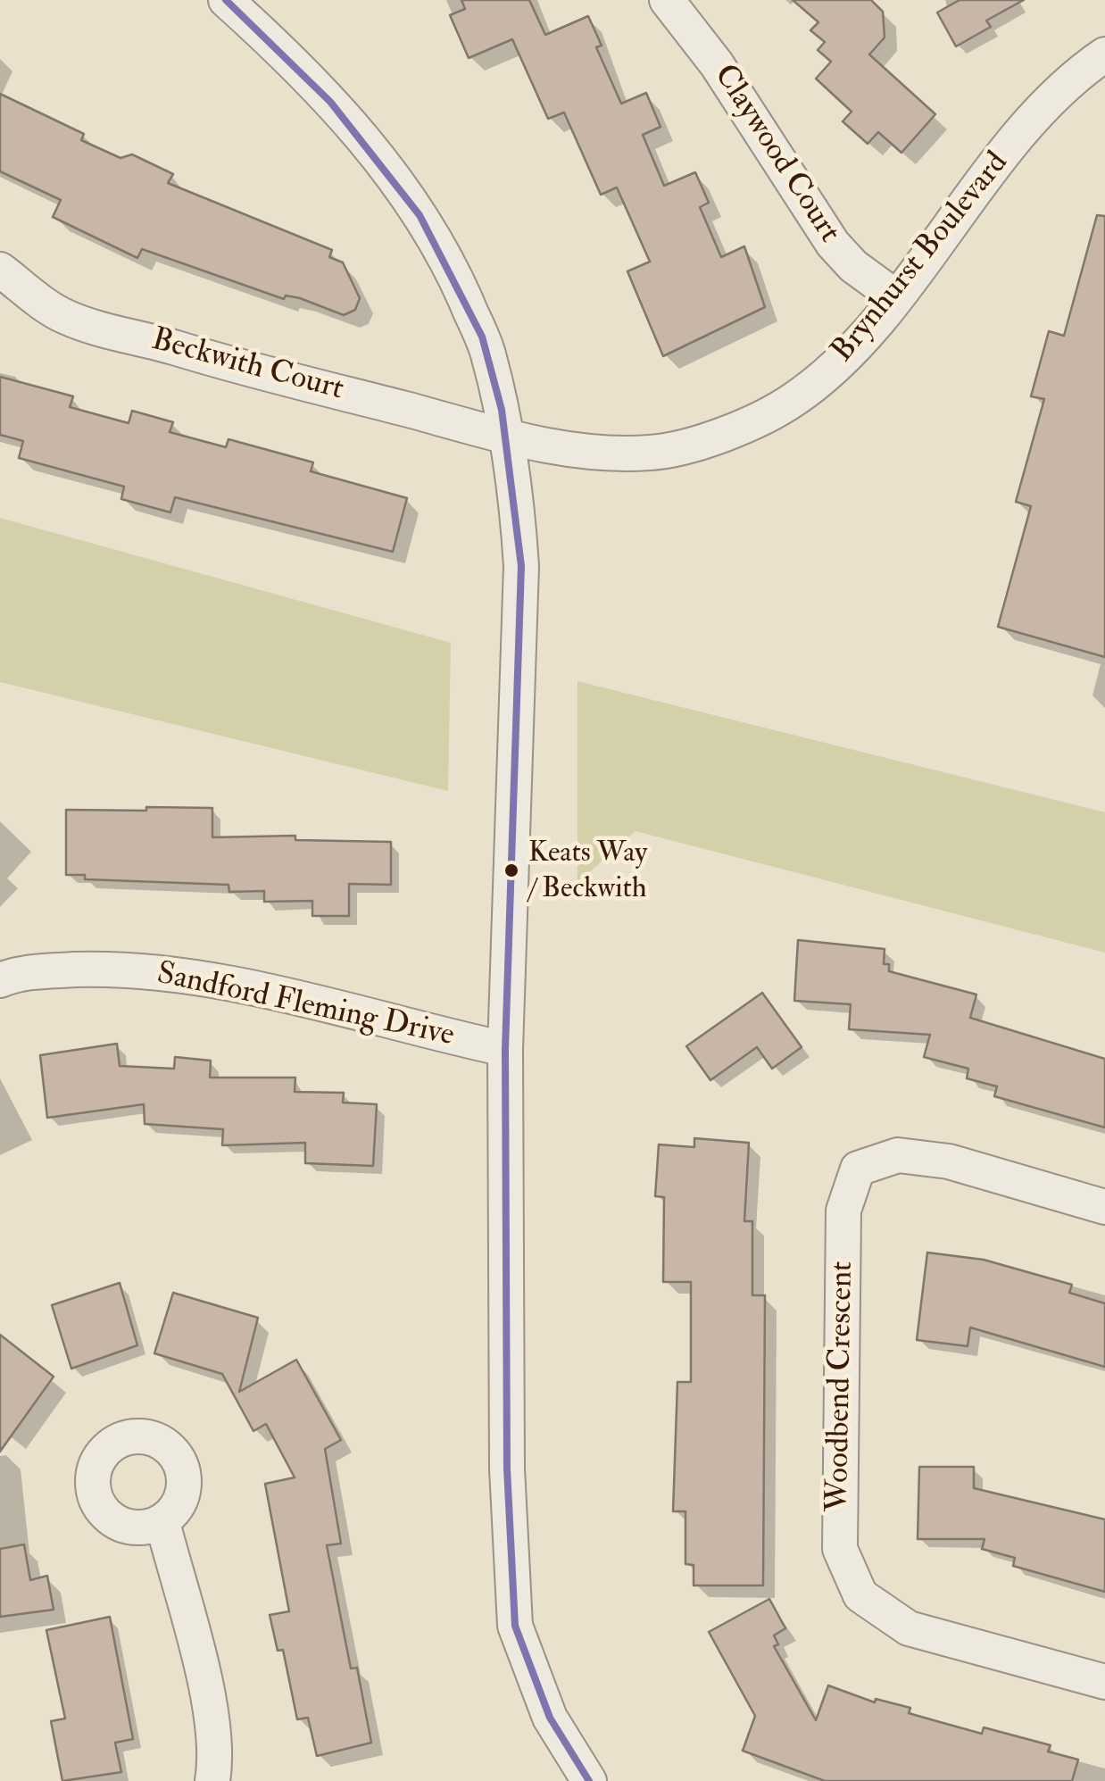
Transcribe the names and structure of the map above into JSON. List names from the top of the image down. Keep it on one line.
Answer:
{"streets":{"street":["Claywood Court","Brynhurst Boulevard","Beckwith Court","Sandford Fleming Drive","Woodbend Crescent"]},"crossings":[["Claywood Court","Brynhurst Boulevard"],["Brynhurst Boulevard","Beckwith Court"]],"places":["Keats Way / Beckwith"]}
